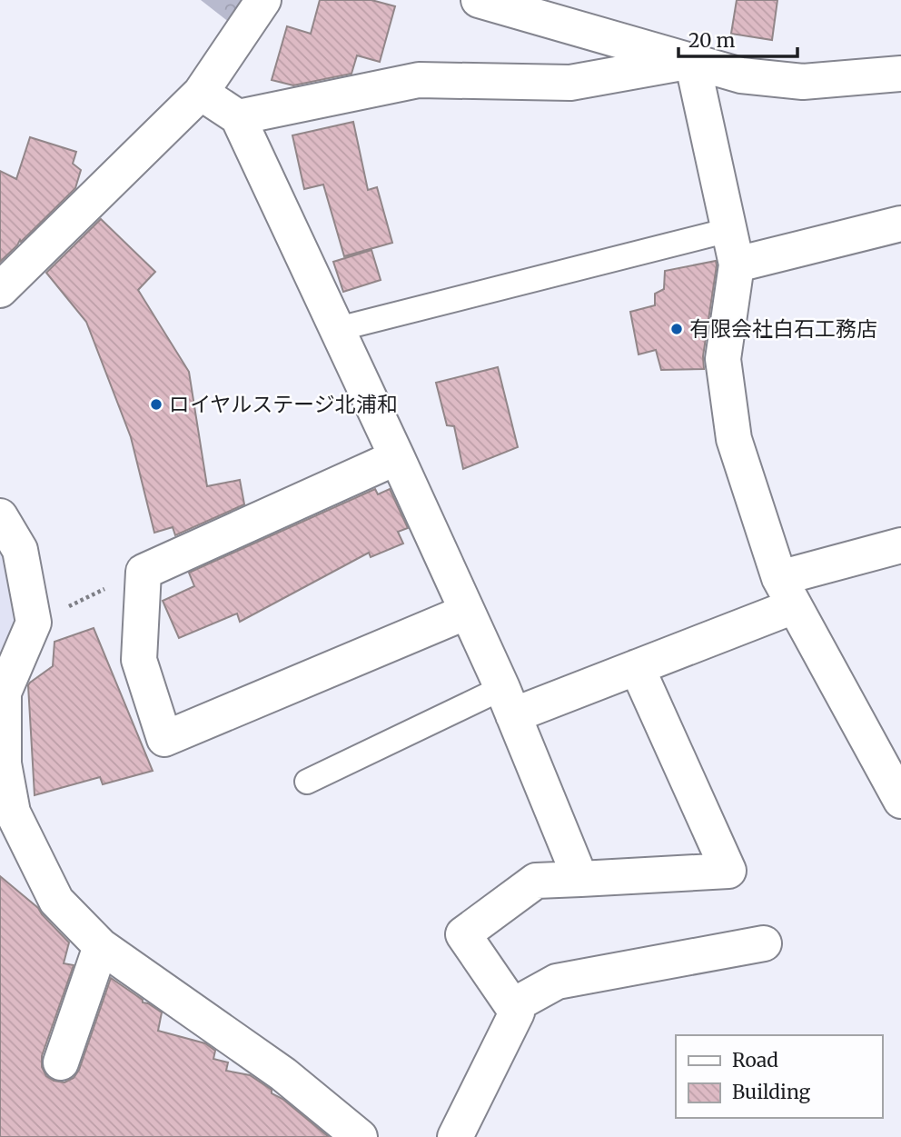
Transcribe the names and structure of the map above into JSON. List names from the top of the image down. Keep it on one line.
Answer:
{"places":["有限会社白石工務店","ロイヤルステージ北浦和"],"legend":["Road","Building"],"scale_bar":"20 m"}
